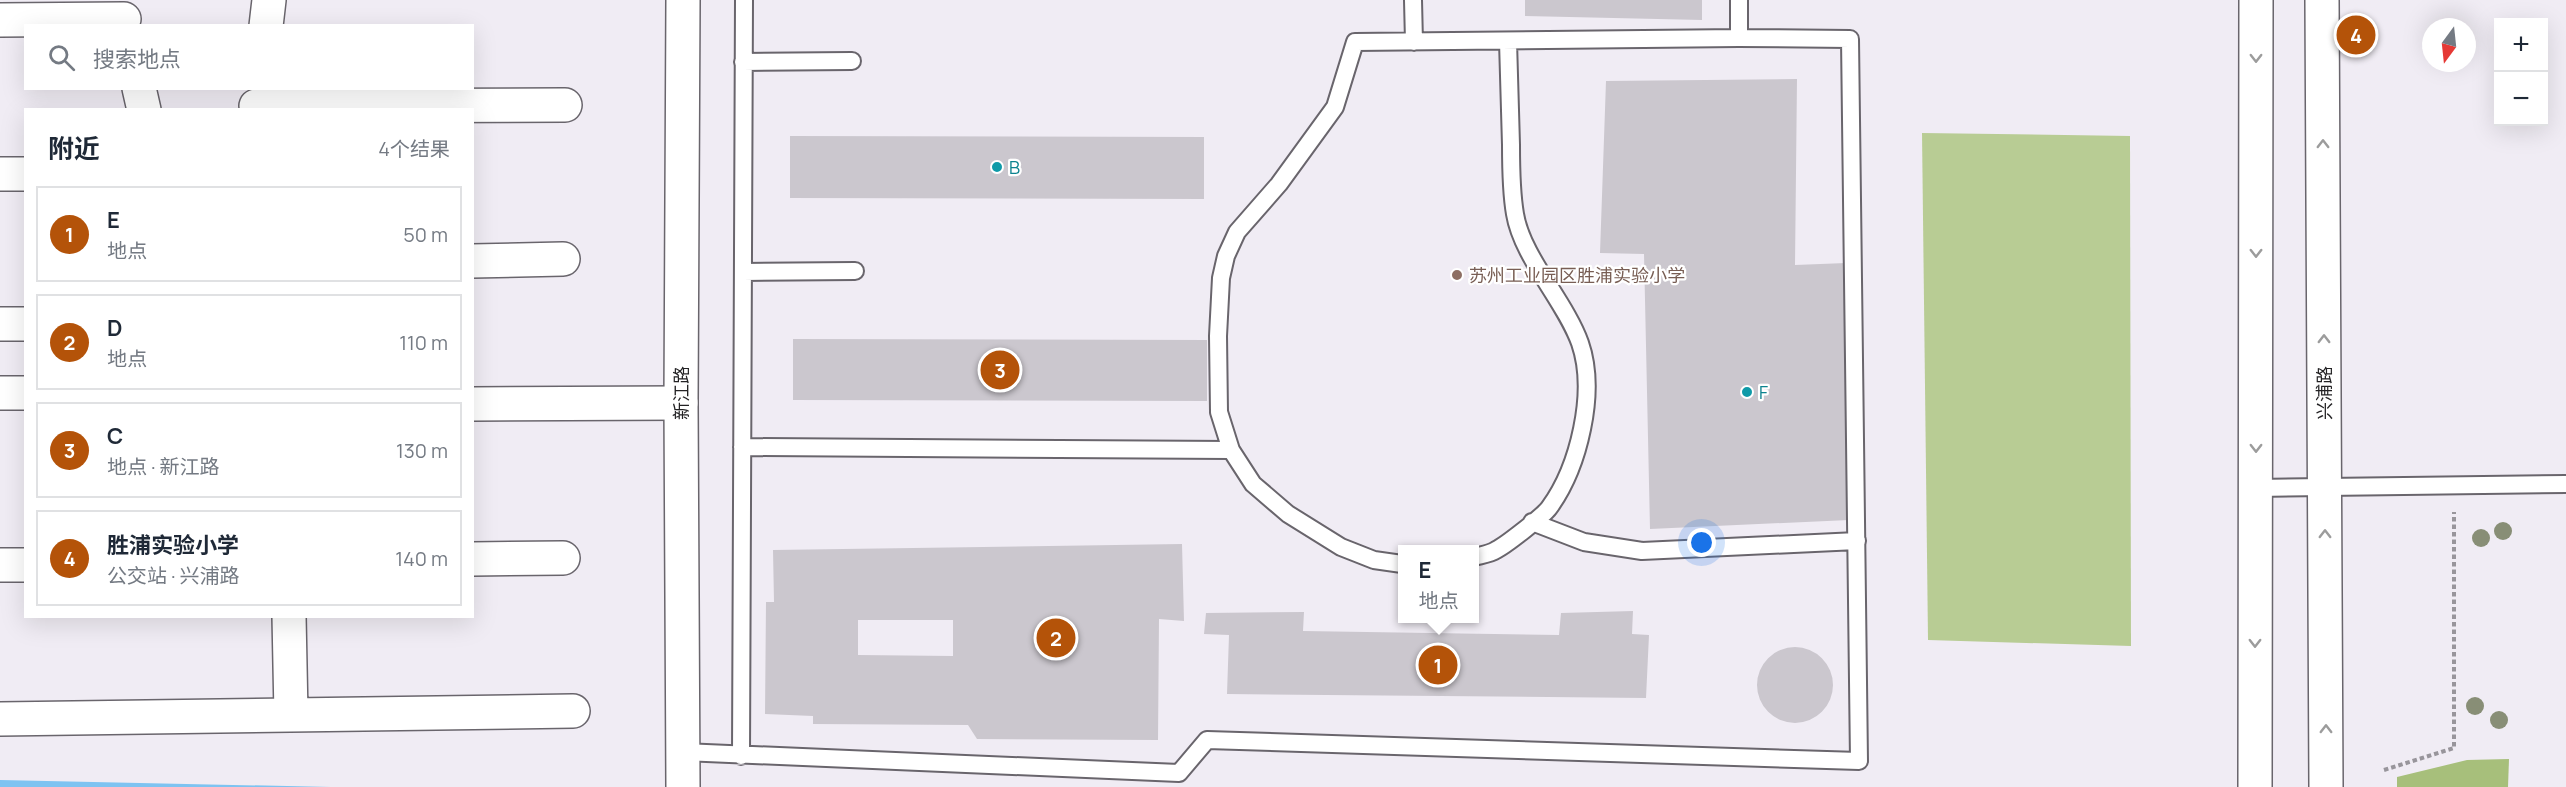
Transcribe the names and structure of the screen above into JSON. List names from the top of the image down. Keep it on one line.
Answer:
{"streets":{"street":["新江路","兴浦路"]},"places":["B","苏州工业园区胜浦实验小学","F"],"north":"bottom","page":{"pins":["4","3","2","1"],"map_buttons":["+","−"],"search":"搜索地点","heading":["附近","4个结果"],"list":[{"mark":"1","name":"E","note":"地点","value":"50 m"},{"mark":"2","name":"D","note":"地点","value":"110 m"},{"mark":"3","name":"C","note":"地点 · 新江路","value":"130 m"},{"mark":"4","name":"胜浦实验小学","note":"公交站 · 兴浦路","value":"140 m"}],"popup":["E","地点"]}}
